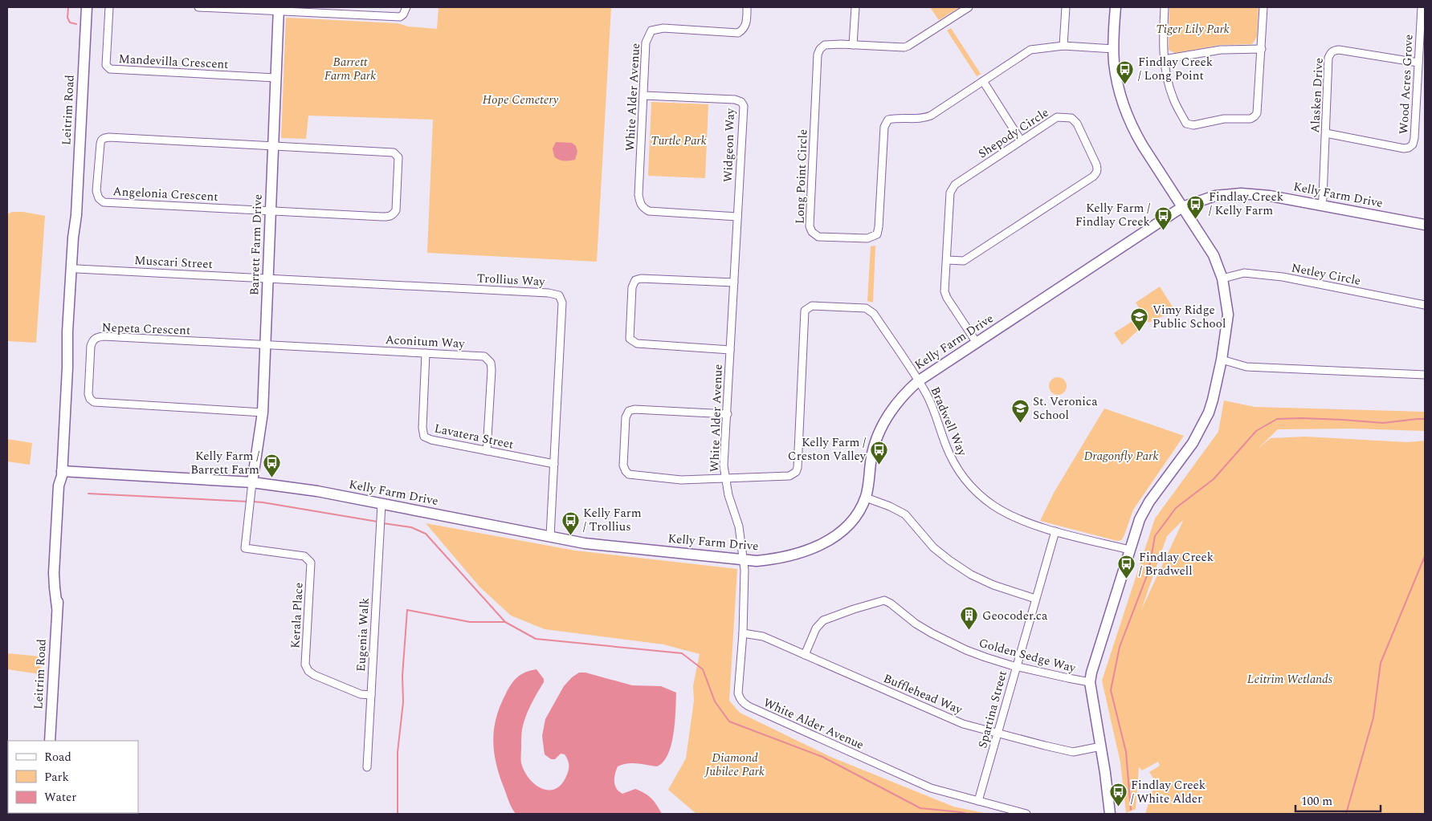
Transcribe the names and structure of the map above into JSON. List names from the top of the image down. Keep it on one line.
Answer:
{"streets":{"street":["Mandevilla Crescent","Wood Acres Grove","Alasken Drive","White Alder Avenue","Leitrim Road","Shepody Circle","Widgeon Way","Long Point Circle","Angelonia Crescent","Kelly Farm Drive","Barrett Farm Drive","Muscari Street","Netley Circle","Trollius Way","Nepeta Crescent","Aconitum Way","Bradwell Way","Lavatera Street","Kerala Place","Eugenia Walk","Golden Sedge Way","Bufflehead Way","Spartina Street"]},"crossings":[["Mandevilla Crescent","Barrett Farm Drive"],["Wood Acres Grove","Alasken Drive"],["Alasken Drive","Kelly Farm Drive"],["White Alder Avenue","Widgeon Way"],["White Alder Avenue","Kelly Farm Drive"],["White Alder Avenue","Bradwell Way"],["White Alder Avenue","Bufflehead Way"],["White Alder Avenue","Spartina Street"],["Leitrim Road","Kelly Farm Drive"],["Leitrim Road","Muscari Street"],["Shepody Circle","Kelly Farm Drive"],["Angelonia Crescent","Barrett Farm Drive"],["Kelly Farm Drive","Barrett Farm Drive"],["Kelly Farm Drive","Trollius Way"],["Kelly Farm Drive","Bradwell Way"],["Kelly Farm Drive","Kerala Place"],["Kelly Farm Drive","Eugenia Walk"],["Barrett Farm Drive","Muscari Street"],["Barrett Farm Drive","Trollius Way"],["Barrett Farm Drive","Nepeta Crescent"],["Barrett Farm Drive","Aconitum Way"],["Barrett Farm Drive","Kerala Place"],["Muscari Street","Trollius Way"],["Trollius Way","Lavatera Street"],["Nepeta Crescent","Aconitum Way"],["Aconitum Way","Lavatera Street"],["Bradwell Way","Spartina Street"],["Kerala Place","Eugenia Walk"],["Golden Sedge Way","Bufflehead Way"],["Golden Sedge Way","Spartina Street"],["Bufflehead Way","Spartina Street"]],"parks":["Tiger Lily Park","Barrett Farm Park","Hope Cemetery","Turtle Park","Dragonfly Park","Leitrim Wetlands","Diamond Jubilee Park"],"places":{"bus stop":["Findlay Creek / Long Point","Findlay Creek / Kelly Farm","Kelly Farm / Findlay Creek","Kelly Farm / Creston Valley","Kelly Farm / Barrett Farm","Kelly Farm / Trollius","Findlay Creek / Bradwell","Findlay Creek / White Alder"],"school or university":["Vimy Ridge Public School","St. Veronica School"],"building":["Geocoder.ca"]},"legend":["Road","Park","Water"],"scale_bar":"100 m"}
